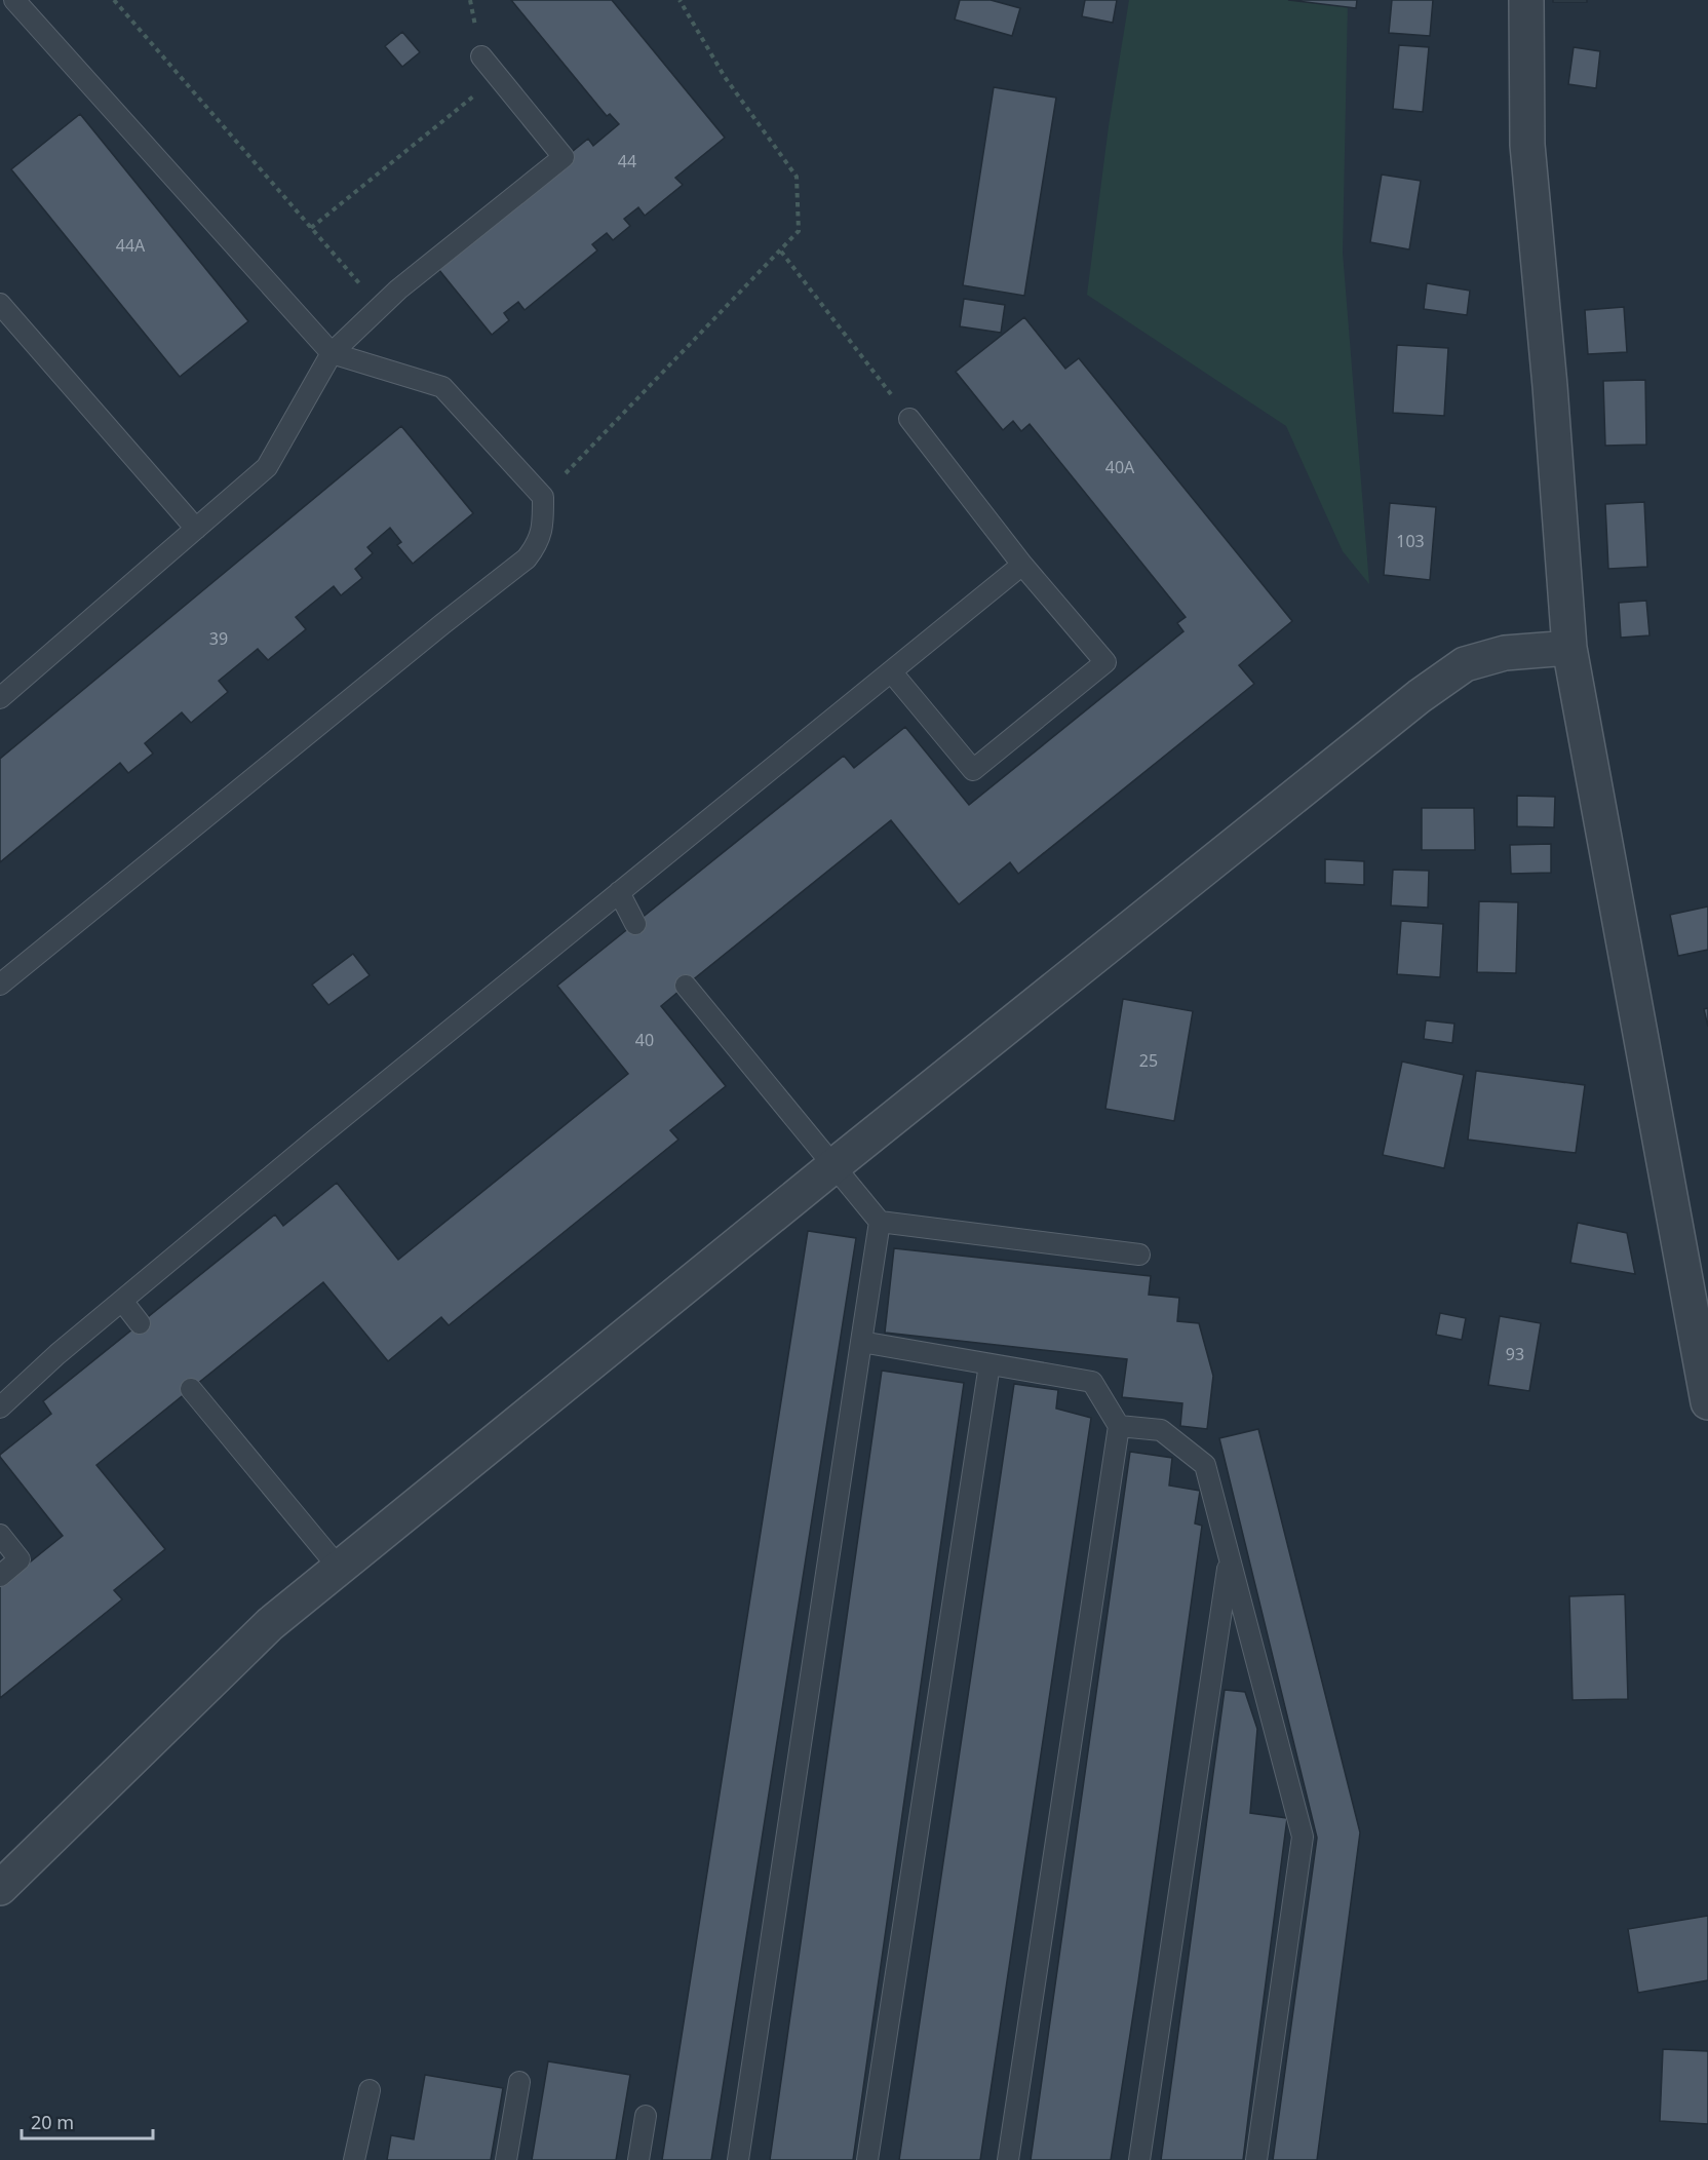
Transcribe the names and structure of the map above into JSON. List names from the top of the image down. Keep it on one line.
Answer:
{"house_numbers":["44","44А","40А","103","39","40","25","93"],"scale_bar":"20 m"}
